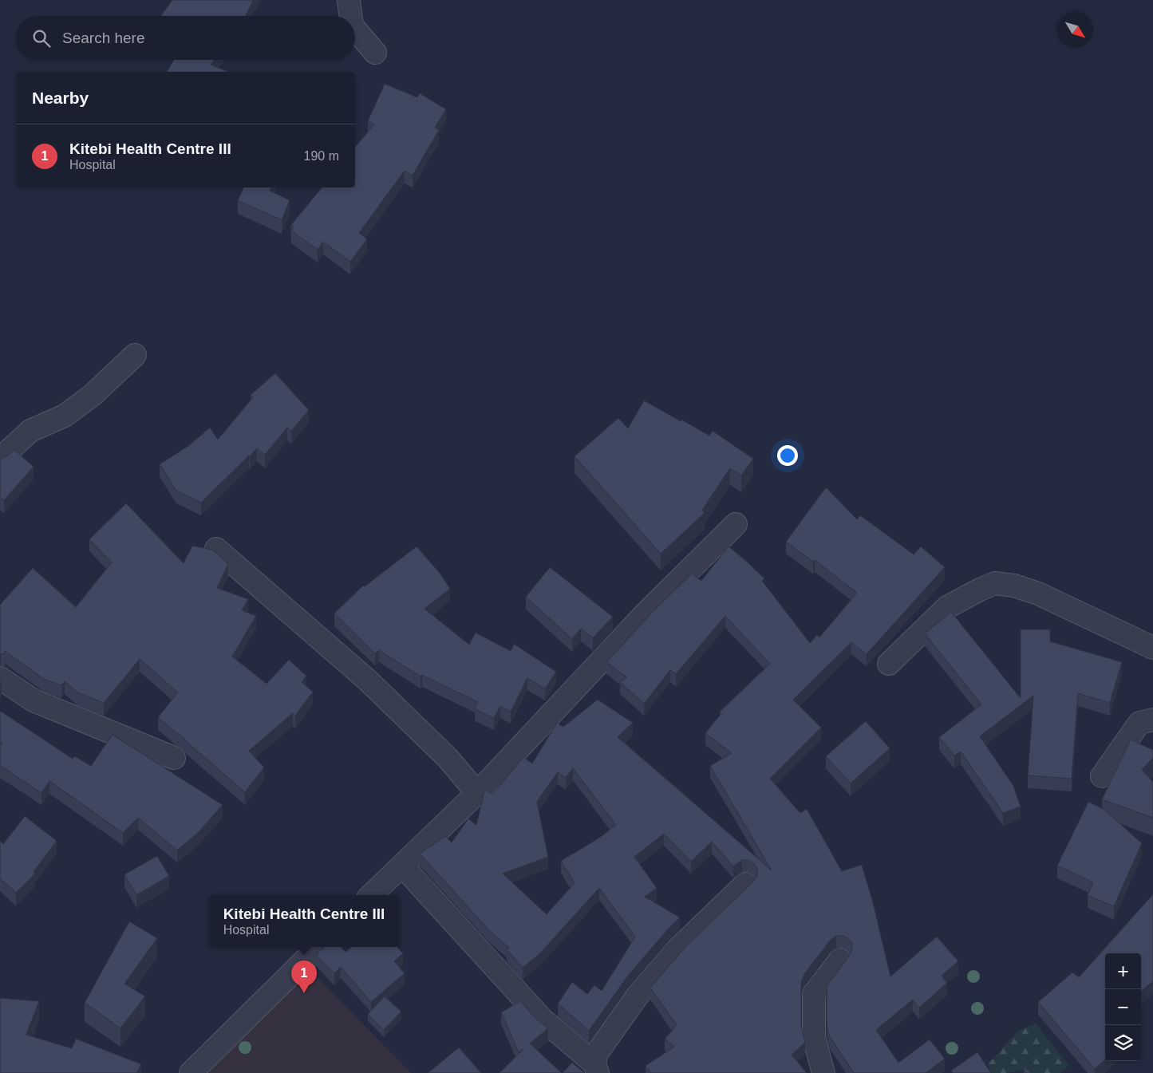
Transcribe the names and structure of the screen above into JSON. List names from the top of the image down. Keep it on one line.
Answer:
{"north":"bottom right","page":{"search":"Search here","heading":"Nearby","list":[{"mark":"1","name":"Kitebi Health Centre III","note":"Hospital","value":"190 m"}],"popup":["Kitebi Health Centre III","Hospital"],"map_buttons":["+","−"],"pins":"1"}}
